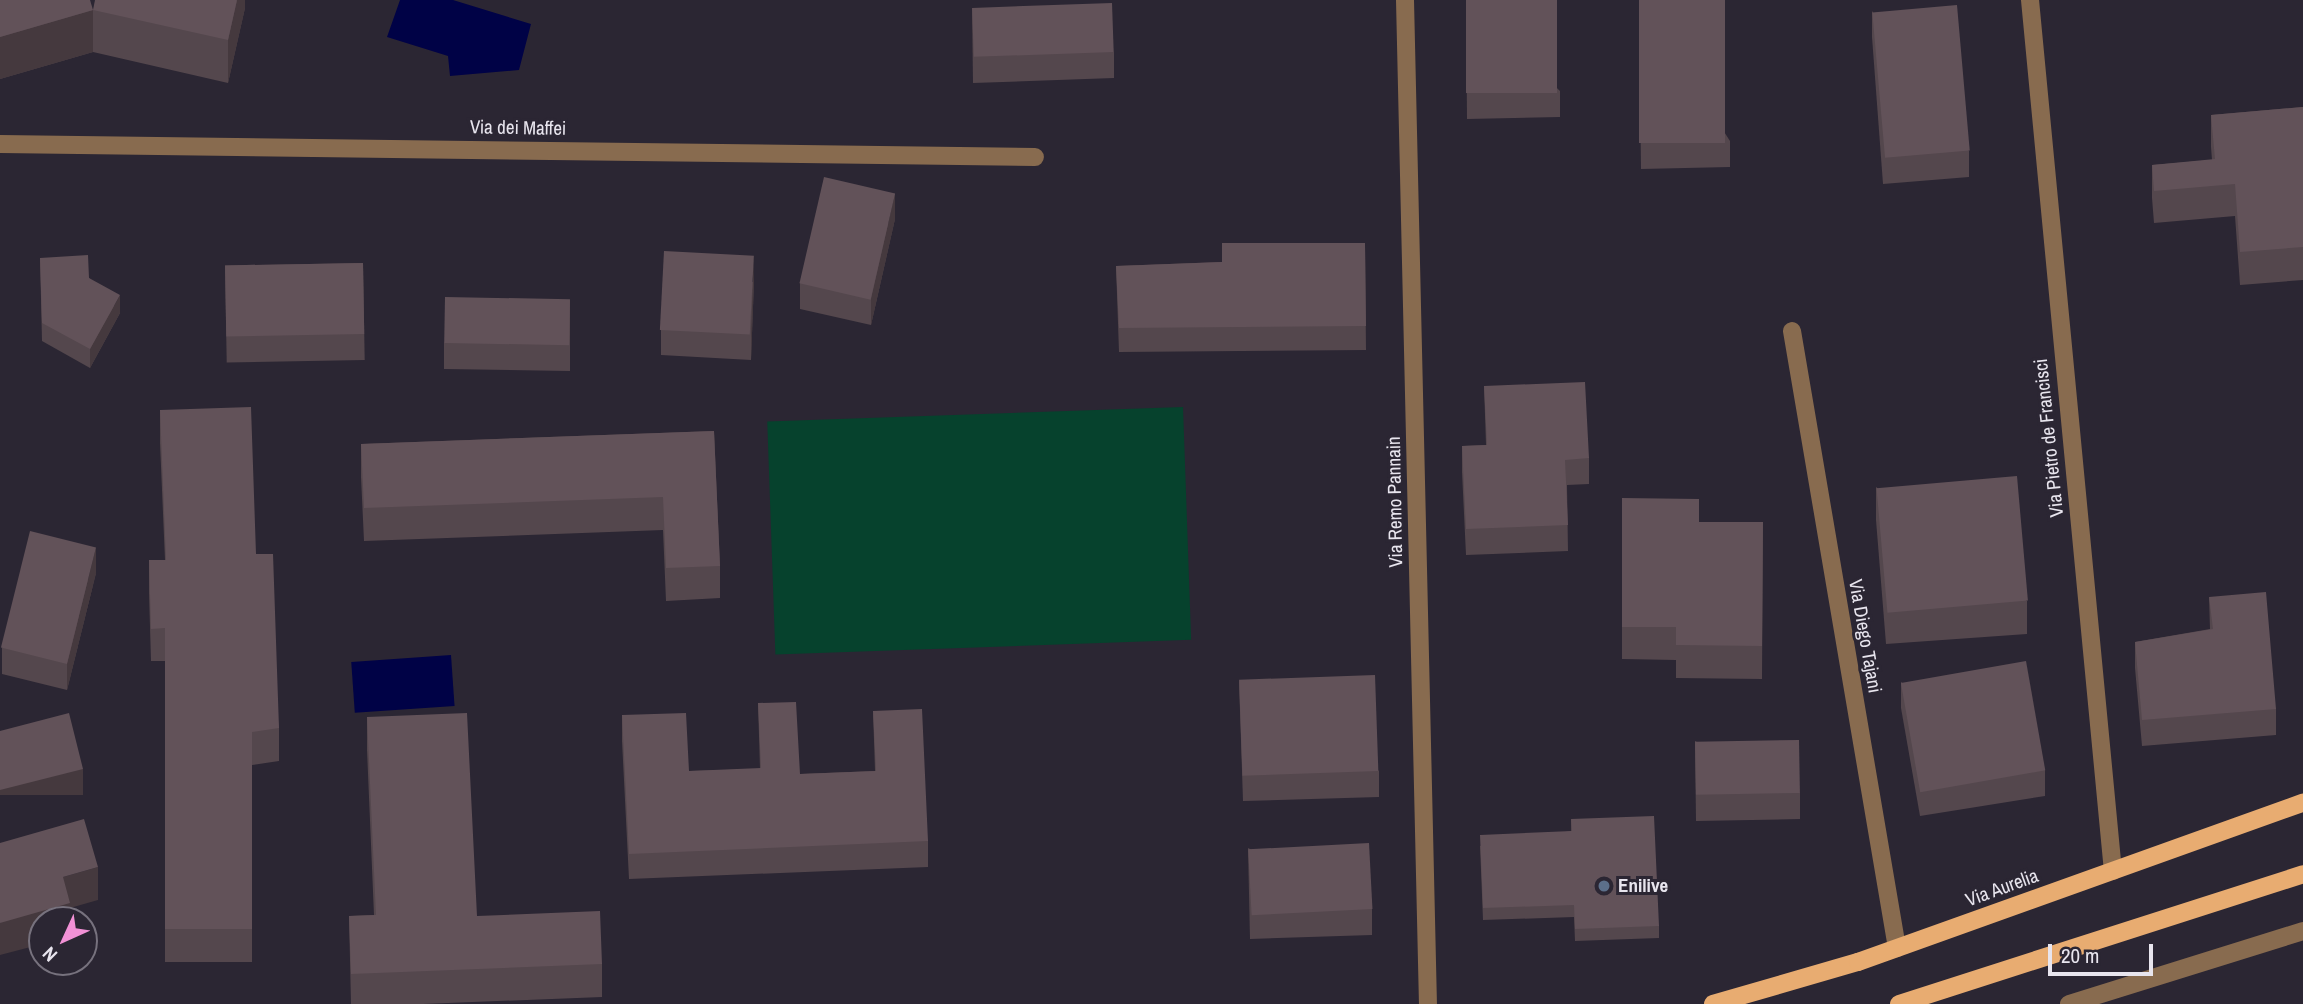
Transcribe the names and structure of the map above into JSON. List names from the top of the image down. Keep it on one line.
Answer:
{"streets":{"main road":["Via Aurelia"],"street":["Via dei Maffei","Via Pietro de Francisci","Via Remo Pannain","Via Diego Tajani"]},"crossings":[["Via Pietro de Francisci","Via Aurelia"],["Via Diego Tajani","Via Aurelia"]],"places":["Enilive"],"scale_bar":"20 m","north":"bottom left"}
